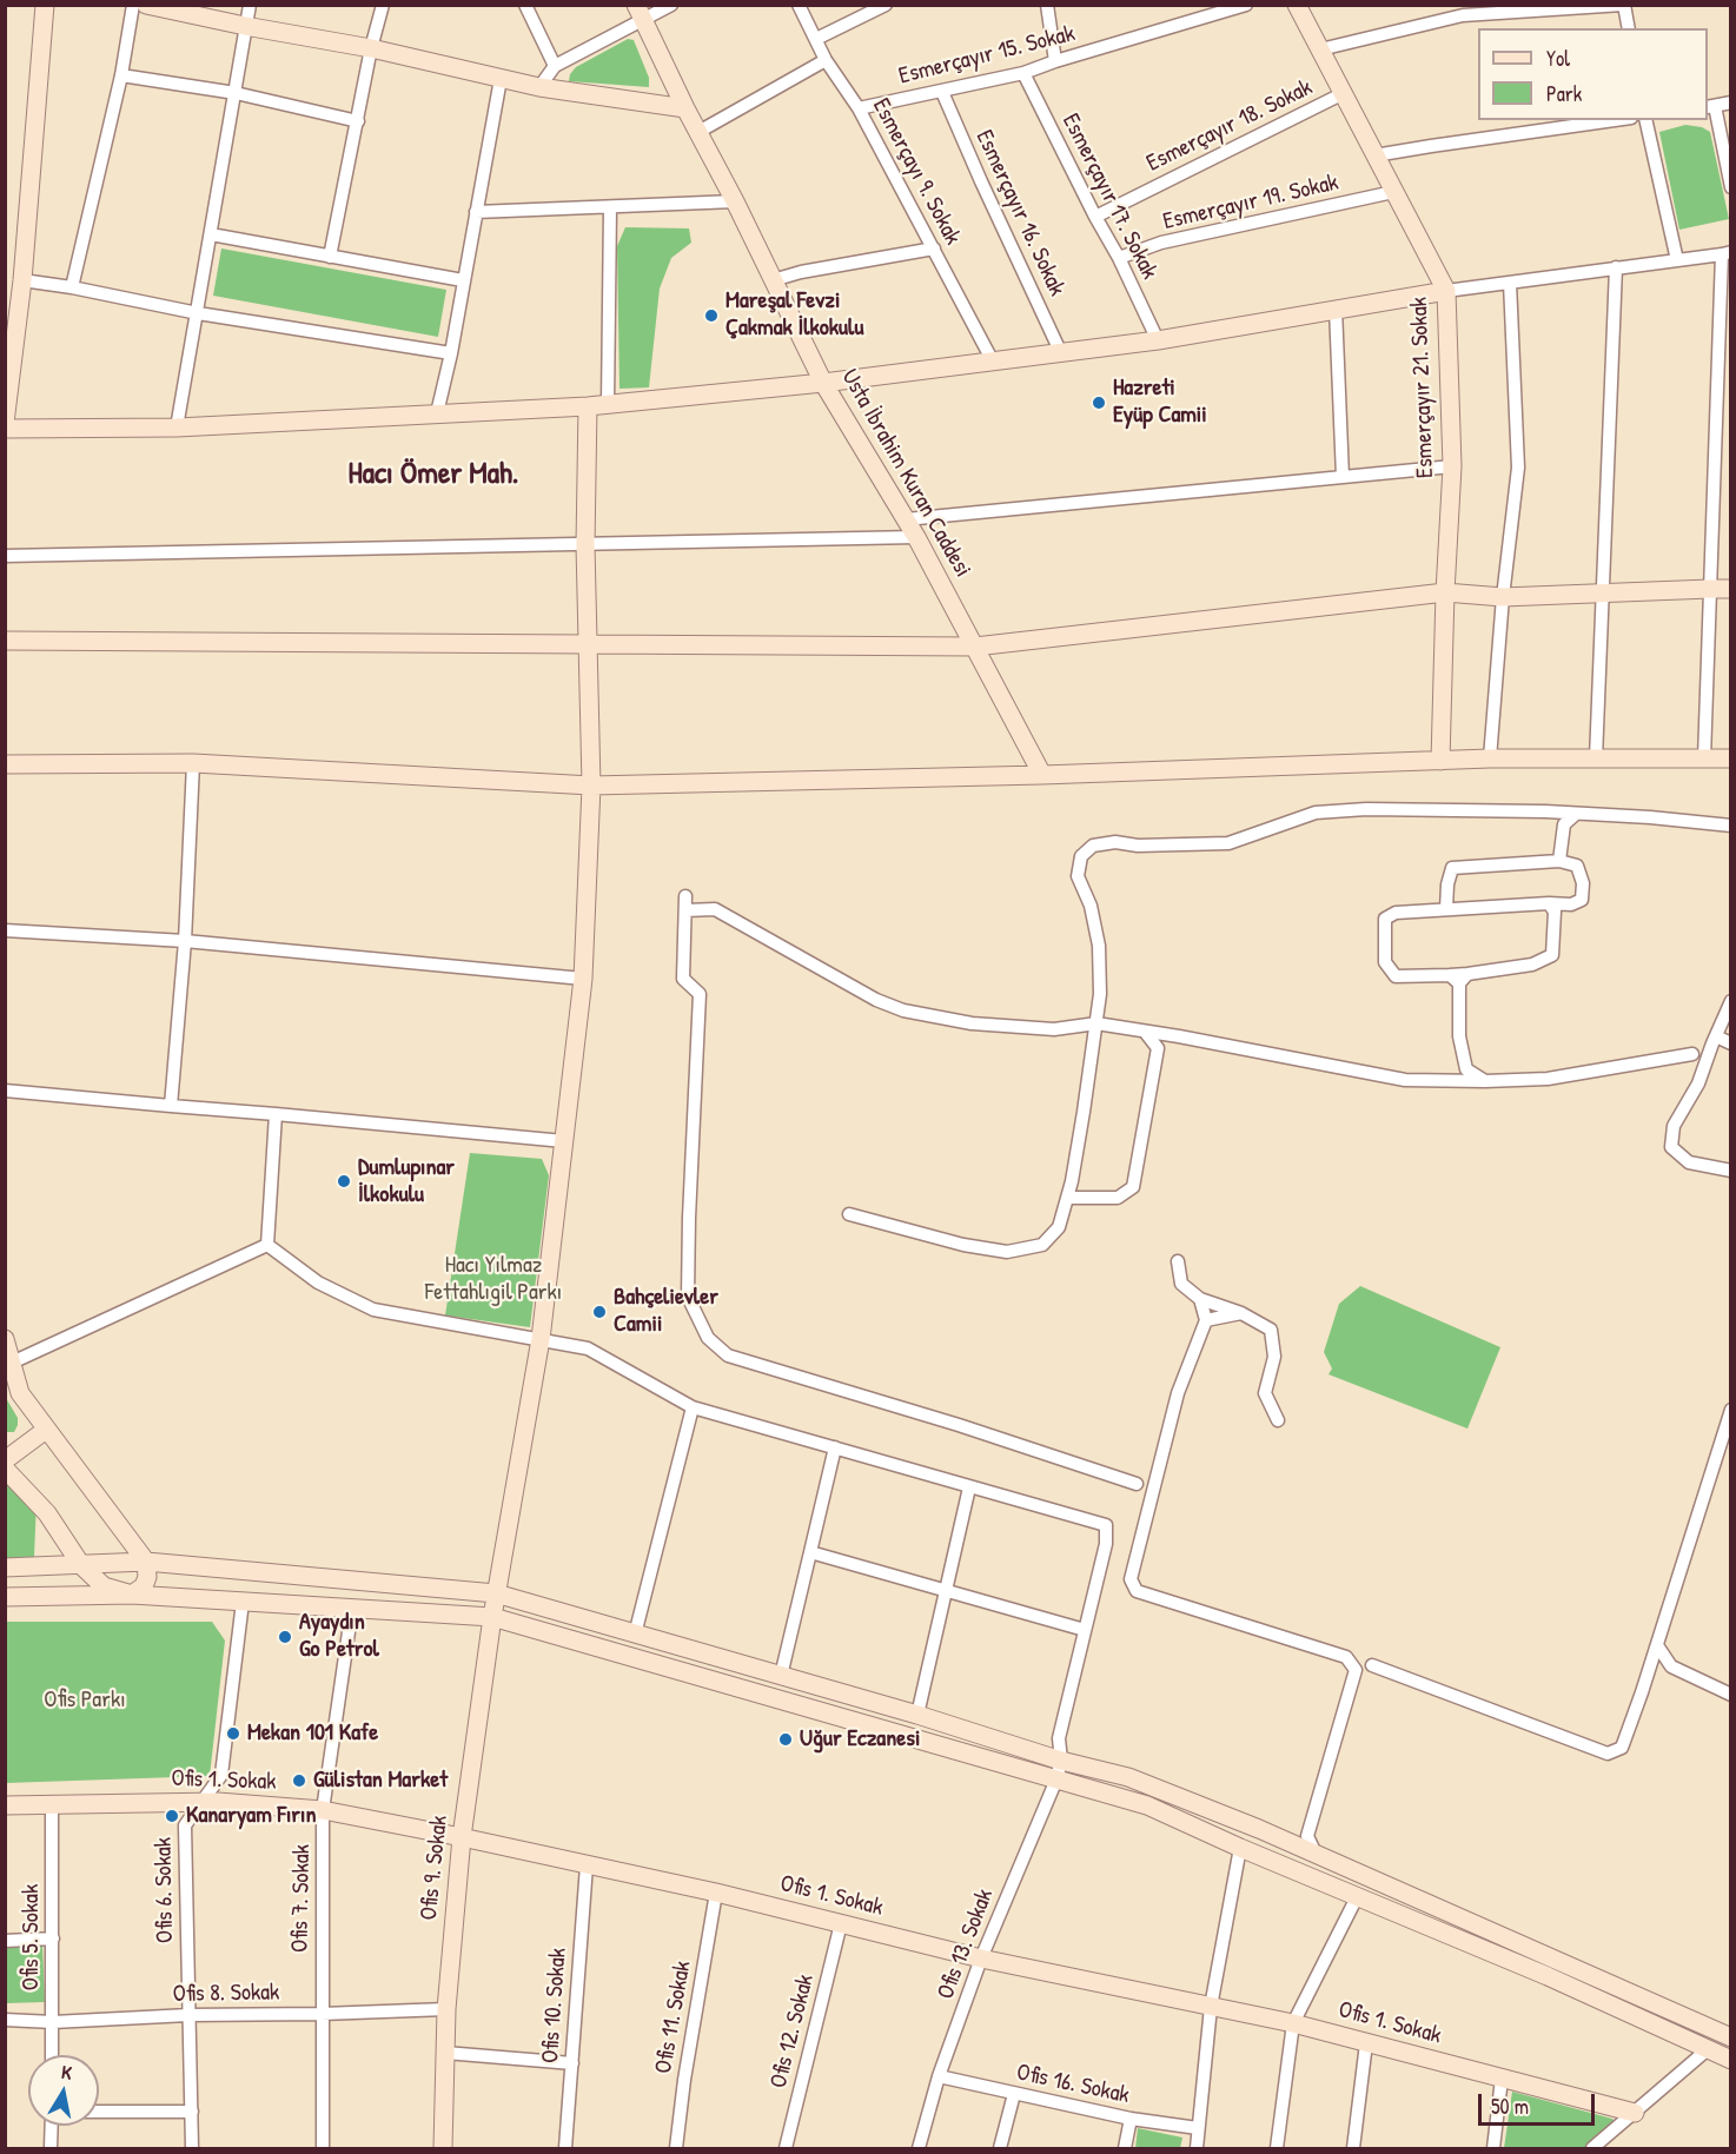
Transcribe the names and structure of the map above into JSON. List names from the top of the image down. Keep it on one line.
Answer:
{"streets":{"street":["Esmerçayır 15. Sokak","Esmerçayır 18. Sokak","Esmerçayı 9. Sokak","Esmerçayır 17. Sokak","Esmerçayır 19. Sokak","Esmerçayır 16. Sokak","Esmerçayır 21. Sokak","Usta İbrahim Kuran Caddesi","Ofis 1. Sokak","Ofis 9. Sokak","Ofis 6. Sokak","Ofis 7. Sokak","Ofis 5. Sokak","Ofis 13. Sokak","Ofis 8. Sokak","Ofis 10. Sokak","Ofis 11. Sokak","Ofis 12. Sokak","Ofis 16. Sokak"]},"crossings":[["Esmerçayır 15. Sokak","Esmerçayı 9. Sokak"],["Esmerçayır 15. Sokak","Esmerçayır 17. Sokak"],["Esmerçayır 15. Sokak","Esmerçayır 16. Sokak"],["Esmerçayır 18. Sokak","Esmerçayır 17. Sokak"],["Esmerçayır 18. Sokak","Esmerçayır 21. Sokak"],["Esmerçayır 17. Sokak","Esmerçayır 19. Sokak"],["Esmerçayır 19. Sokak","Esmerçayır 21. Sokak"],["Ofis 1. Sokak","Ofis 9. Sokak"],["Ofis 1. Sokak","Ofis 6. Sokak"],["Ofis 1. Sokak","Ofis 7. Sokak"],["Ofis 1. Sokak","Ofis 5. Sokak"],["Ofis 1. Sokak","Ofis 13. Sokak"],["Ofis 1. Sokak","Ofis 10. Sokak"],["Ofis 1. Sokak","Ofis 11. Sokak"],["Ofis 1. Sokak","Ofis 12. Sokak"],["Ofis 9. Sokak","Ofis 8. Sokak"],["Ofis 6. Sokak","Ofis 8. Sokak"],["Ofis 7. Sokak","Ofis 8. Sokak"],["Ofis 5. Sokak","Ofis 8. Sokak"],["Ofis 13. Sokak","Ofis 16. Sokak"]],"districts":["Hacı Ömer Mah."],"parks":["Hacı Yılmaz Fettahlıgil Parkı","Ofis Parkı"],"places":["Mareşal Fevzi Çakmak İlkokulu","Hazreti Eyüp Camii","Dumlupınar İlkokulu","Bahçelievler Camii","Ayaydın Go Petrol","Mekan 101 Kafe","Uğur Eczanesi","Gülistan Market","Kanaryam Fırın"],"legend":["Yol","Park"],"scale_bar":"50 m","north":"top"}
